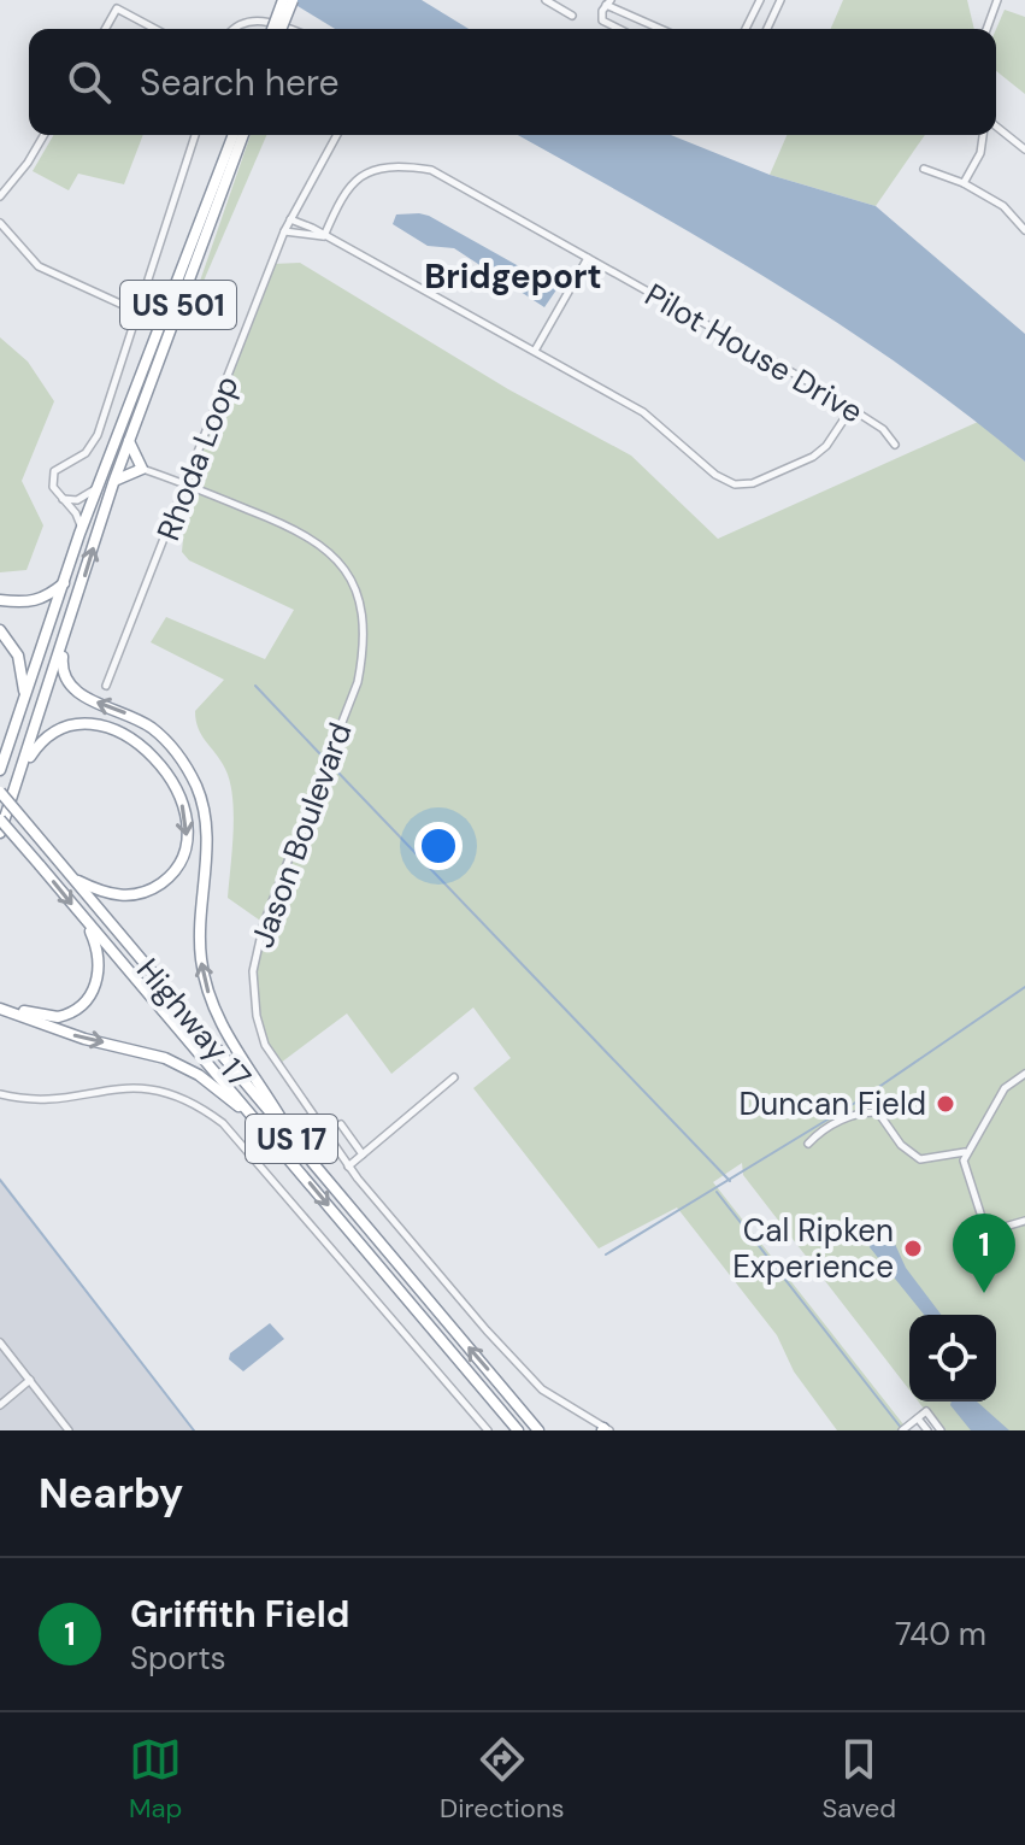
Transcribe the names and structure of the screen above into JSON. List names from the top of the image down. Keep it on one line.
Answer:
{"streets":{"highway":["US 501","Highway 17","US 17"],"street":["Pilot House Drive","Rhoda Loop","Jason Boulevard"]},"crossings":[["Rhoda Loop","Jason Boulevard"]],"districts":["Bridgeport"],"places":["Duncan Field","Cal Ripken Experience"],"page":{"search":"Search here","pins":"1","heading":"Nearby","list":[{"mark":"1","name":"Griffith Field","note":"Sports","value":"740 m"}],"nav":["Map","Directions","Saved"]}}
